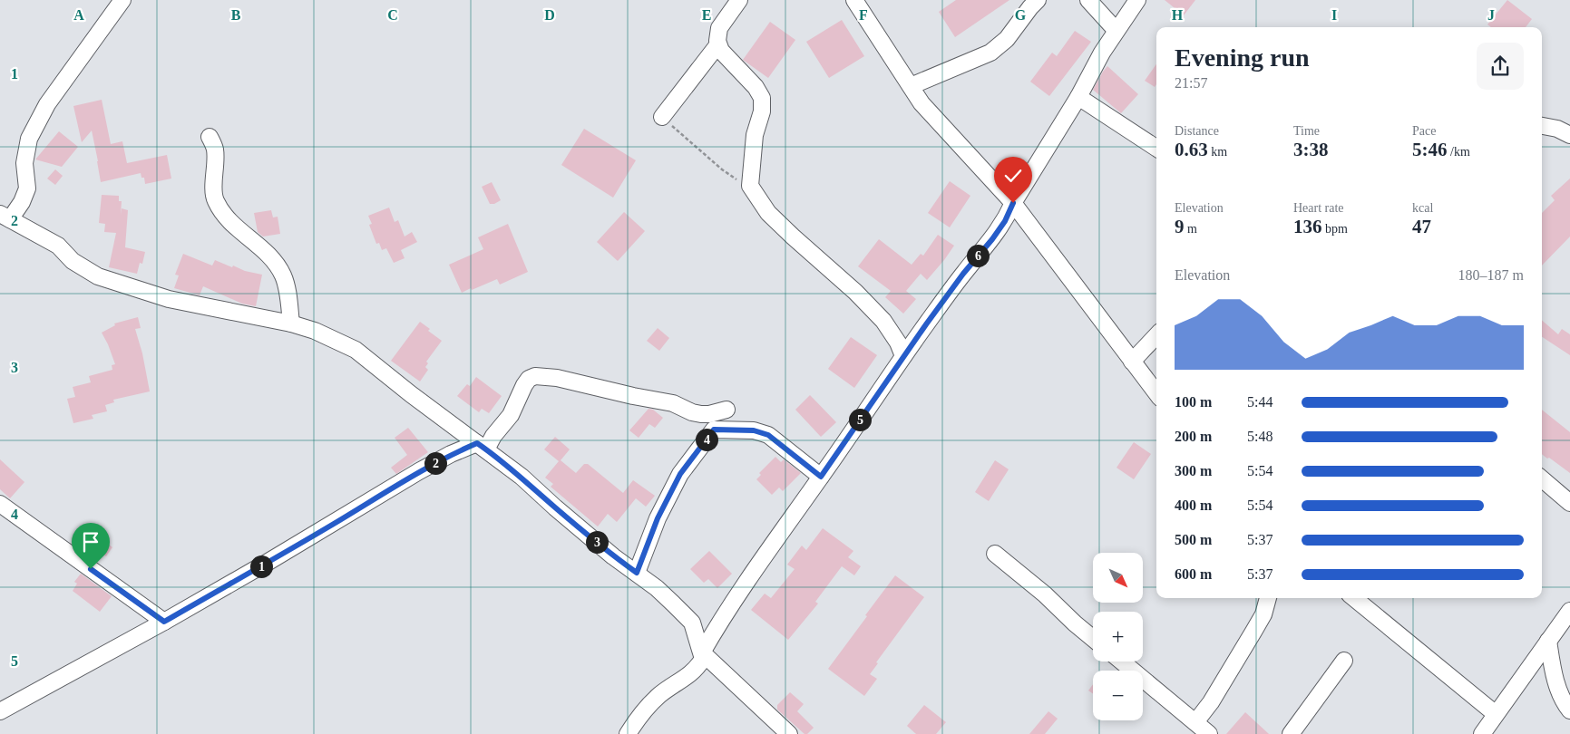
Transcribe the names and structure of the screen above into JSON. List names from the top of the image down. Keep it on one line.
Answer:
{"north":"bottom right","page":{"heading":["Evening run","21:57"],"stats":[["Distance","0.63 km"],["Time","3:38"],["Pace","5:46 /km"],["Elevation","9 m"],["Heart rate","136 bpm"],["kcal","47"]],"pins":["6","5","4","2","3","1"],"chart":["Elevation","180–187 m"],"list":[{"name":"100 m","note":"5:44"},{"name":"200 m","note":"5:48"},{"name":"300 m","note":"5:54"},{"name":"400 m","note":"5:54"},{"name":"500 m","note":"5:37"},{"name":"600 m","note":"5:37"}],"map_buttons":["+","−"]},"grid":{"columns":["A","B","C","D","E","F","G","H","I","J"],"rows":["1","2","3","4","5"]}}
